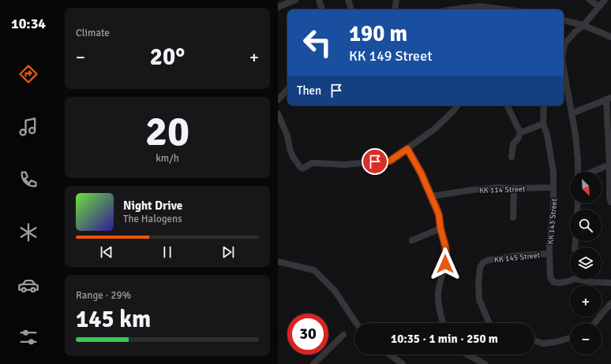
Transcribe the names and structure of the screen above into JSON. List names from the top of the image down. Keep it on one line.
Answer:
{"streets":{"street":["KK 114 Street","KK 143 Street","KK 145 Street"]},"crossings":[["KK 114 Street","KK 143 Street"],["KK 143 Street","KK 145 Street"]],"north":"bottom right","page":{"tabs":"10:34","tile":["Climate",["20","km/h"],["Range · 29%","145 km"]],"turn":["190 m","KK 149 Street"],"heat":["−","20°","+"],"then":"Then","map_buttons":["+","−"],"song":["Night Drive","The Halogens"],"limit":"30","trip":"10:35 · 1 min · 250 m"}}
